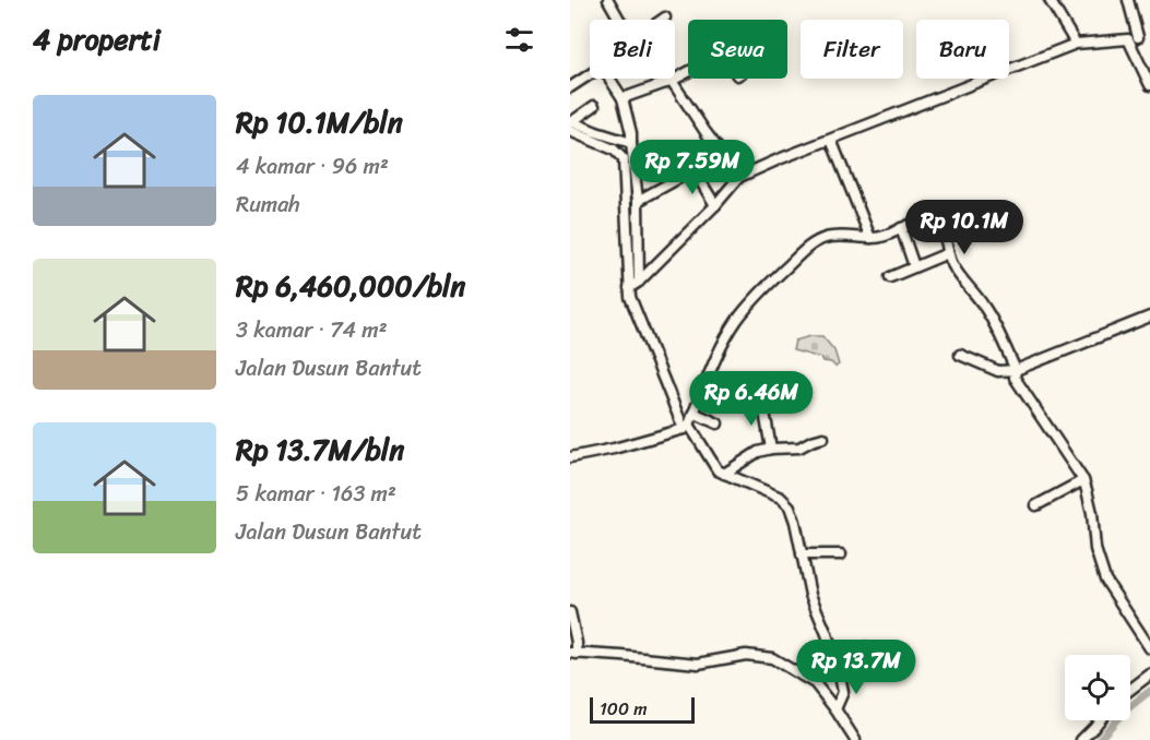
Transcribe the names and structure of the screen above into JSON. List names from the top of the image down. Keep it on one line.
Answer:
{"scale_bar":"100 m","page":{"heading":"4 properti","chip":["Beli","Sewa","Filter","Baru"],"list":[{"name":"Rp 10.1M/bln","note":"4 kamar · 96 m² · Rumah"},{"name":"Rp 6,460,000/bln","note":"3 kamar · 74 m² · Jalan Dusun Bantut"},{"name":"Rp 13.7M/bln","note":"5 kamar · 163 m² · Jalan Dusun Bantut"}],"price":["Rp 7.59M","Rp 10.1M","Rp 6.46M","Rp 13.7M"],"scale":"100 m"}}
